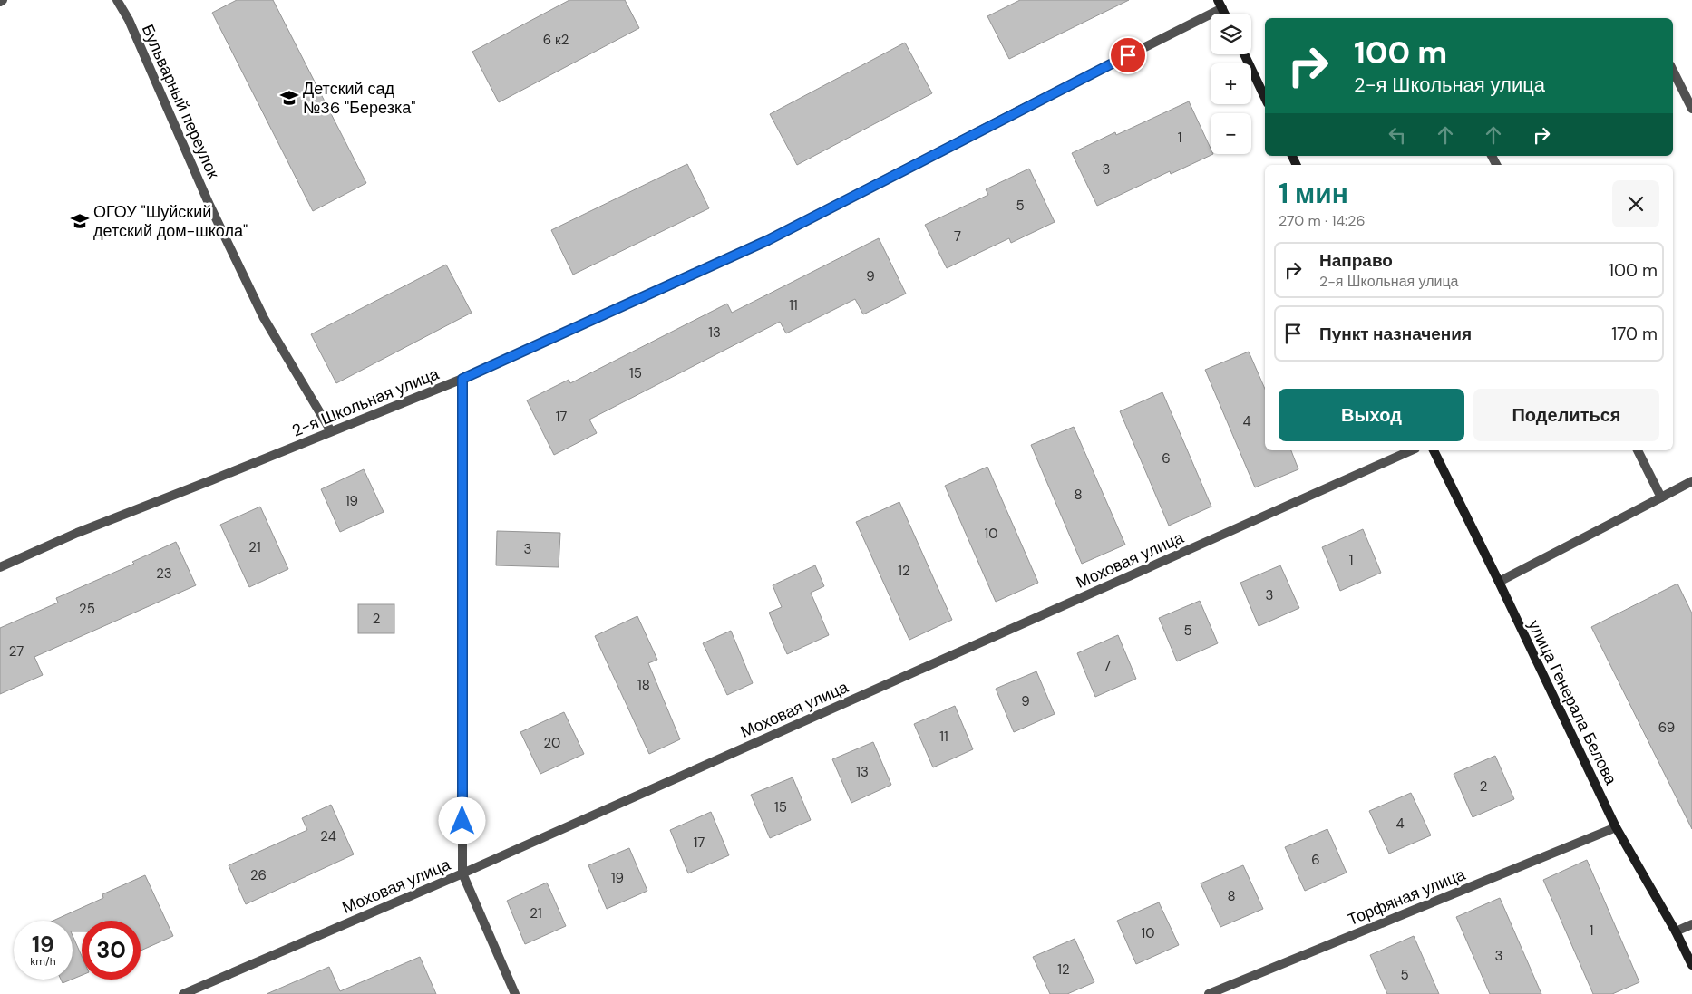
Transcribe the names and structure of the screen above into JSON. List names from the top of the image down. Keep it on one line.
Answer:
{"streets":{"street":["Бульварный переулок","2-я Школьная улица","Моховая улица","улица Генерала Белова","Торфяная улица"]},"crossings":[["Бульварный переулок","2-я Школьная улица"],["улица Генерала Белова","Торфяная улица"]],"places":{"school or university":["Детский сад №36 \"Березка\"","ОГОУ \"Шуйский детский дом-школа\""]},"house_numbers":["6 к2","1","3","5","7","9","11","13","15","17","4","6","8","19","10","21","3","1","12","23","3","25","2","5","27","7","18","9","69","11","20","13","2","15","4","24","17","6","26","19","8","21","1","10","3","12","5"],"page":{"map_buttons":["+","−"],"turn":["100 m","2-я Школьная улица"],"heading":["1 мин","270 m · 14:26"],"list":[{"name":"Направо","note":"2-я Школьная улица","value":"100 m"},{"name":"Пункт назначения","value":"170 m"}],"buttons":["Выход","Поделиться"],"speed":"19 km/h","limit":"30"}}
